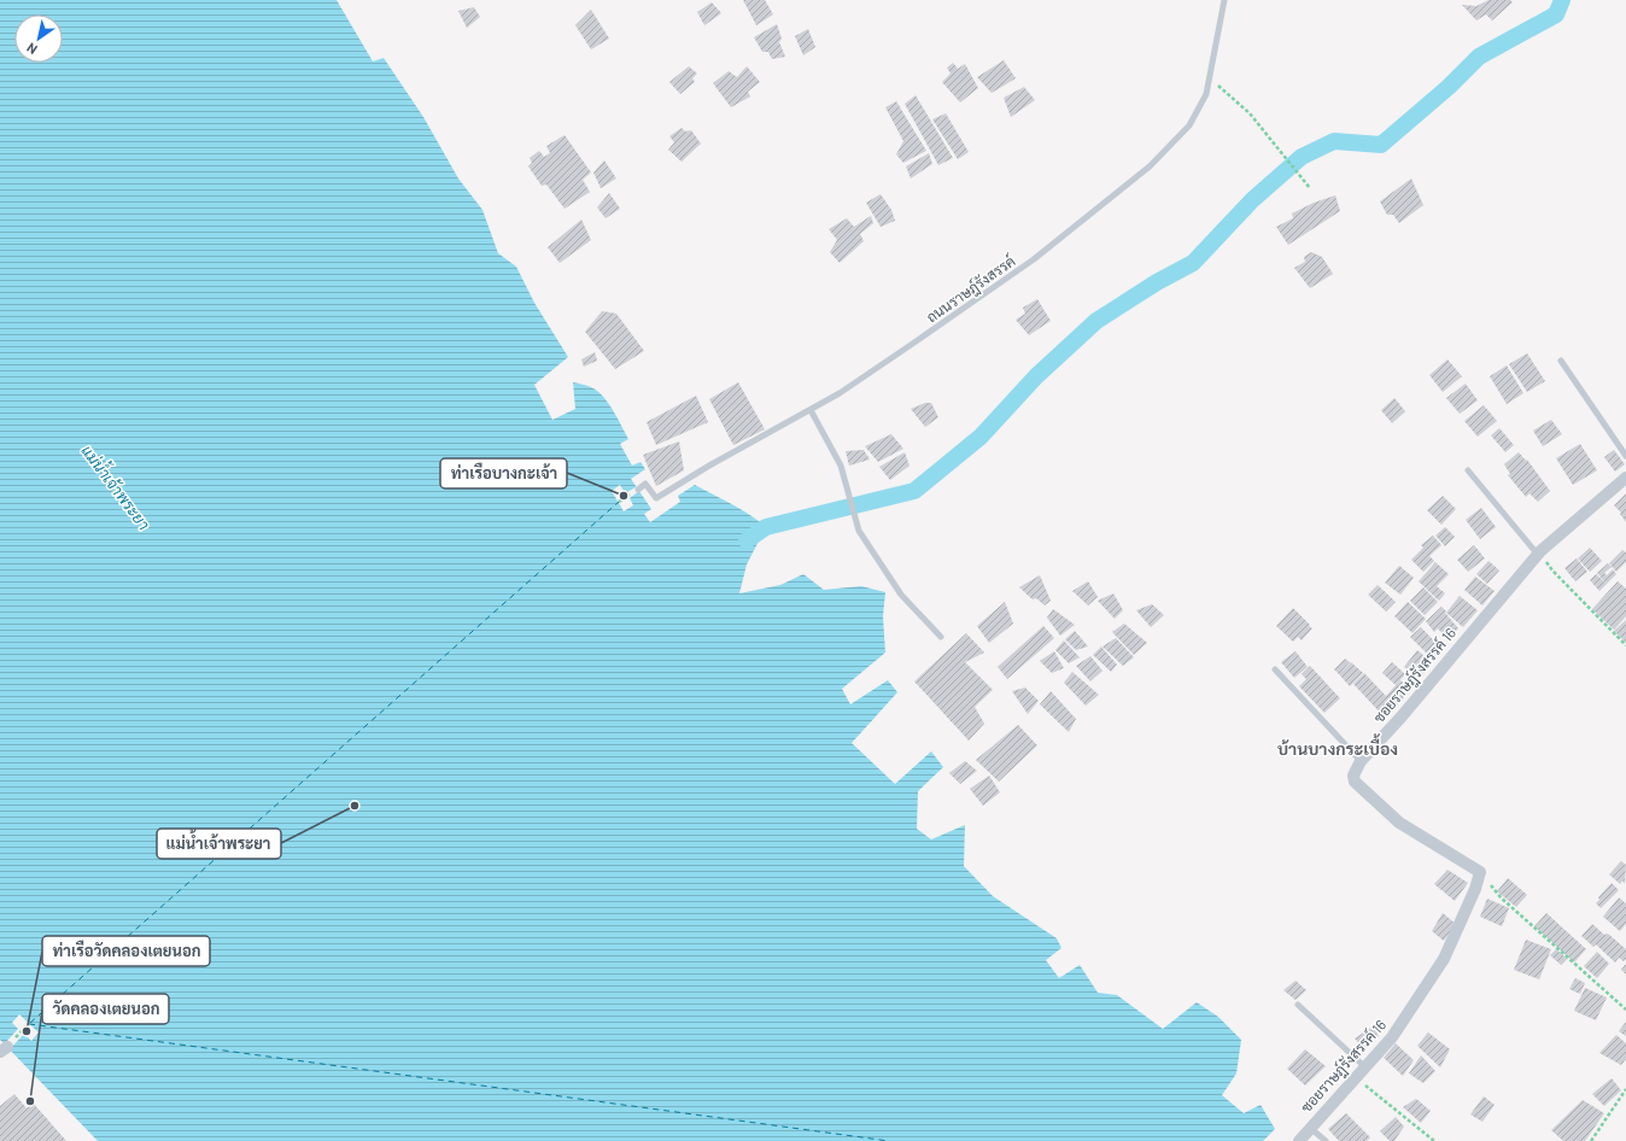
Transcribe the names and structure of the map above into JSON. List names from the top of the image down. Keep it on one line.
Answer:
{"streets":{"street":["ซอยราษฎ์รังสรรค์ 16"],"lane":["ถนนราษฎ์รังสรรค์"]},"districts":["บ้านบางกระเบื้อง"],"water":["แม่น้ำเจ้าพระยา"],"places":["ท่าเรือบางกะเจ้า","แม่น้ำเจ้าพระยา","ท่าเรือวัดคลองเตยนอก","วัดคลองเตยนอก"],"north":"bottom left"}
